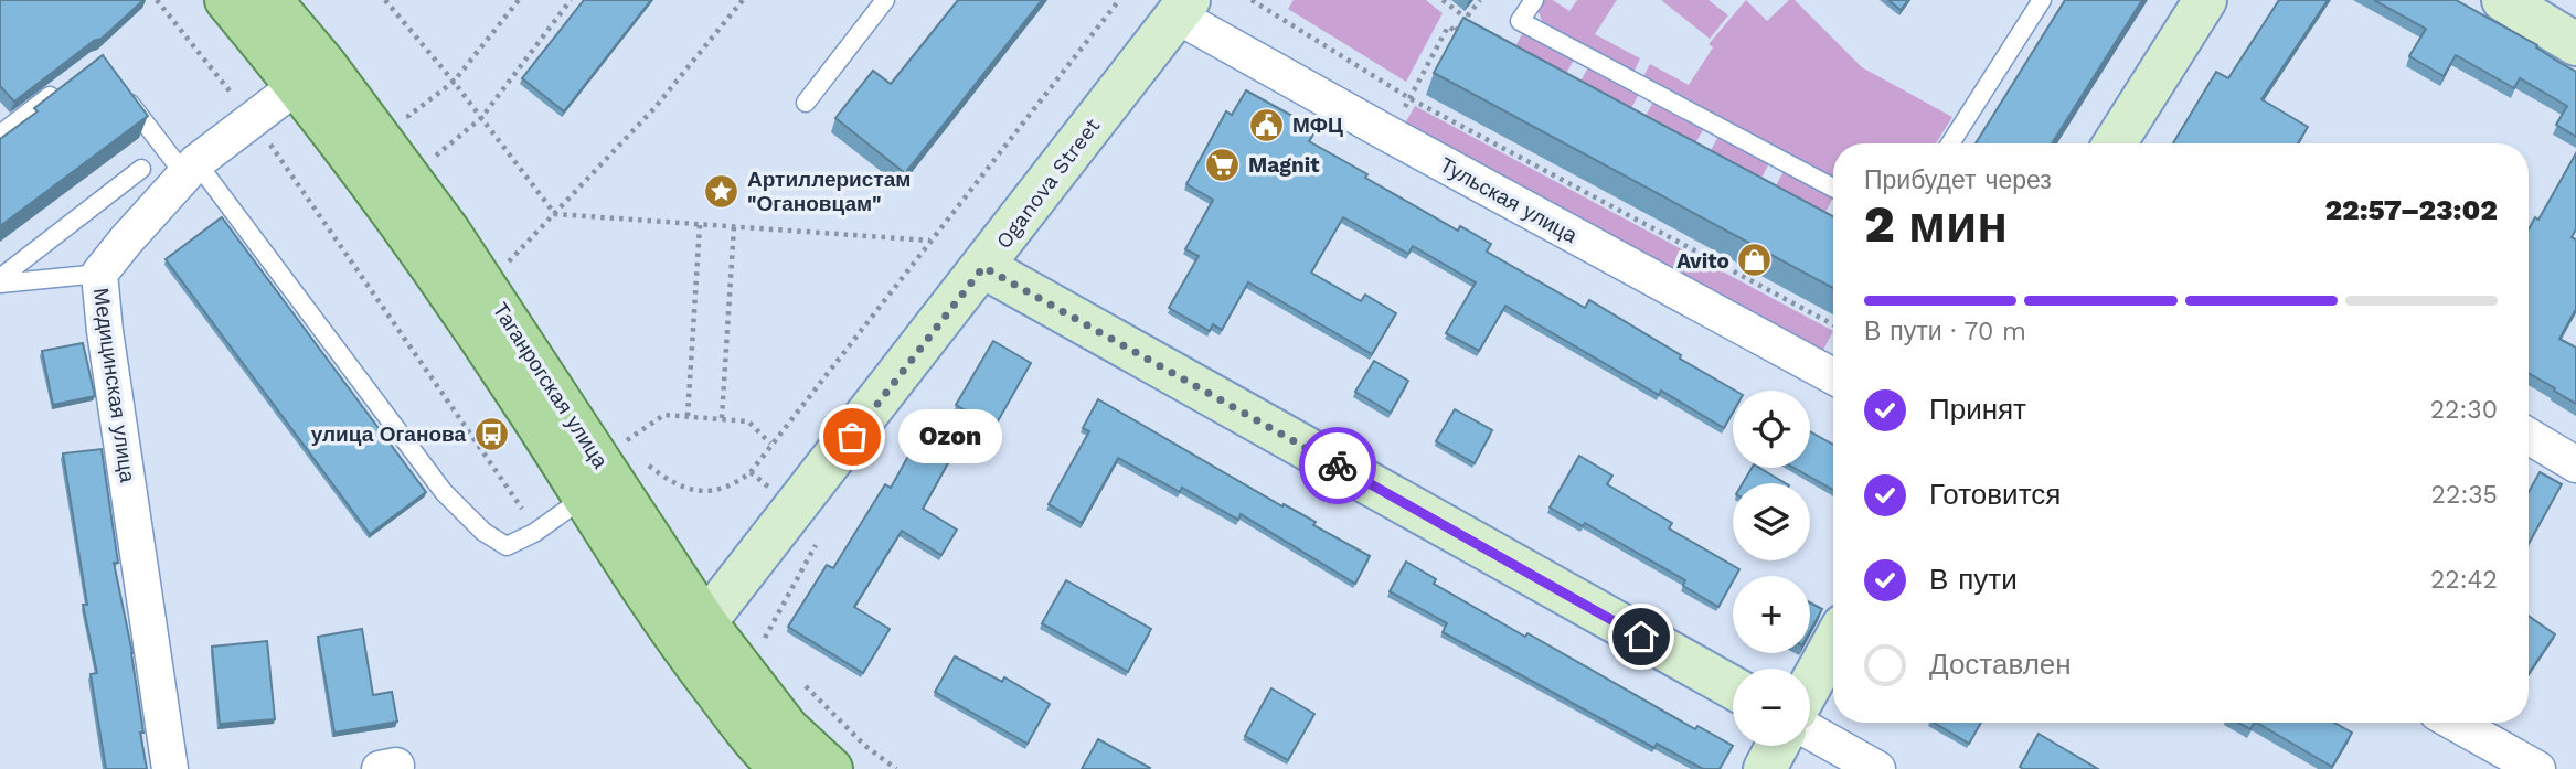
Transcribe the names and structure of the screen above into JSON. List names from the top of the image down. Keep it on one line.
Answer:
{"streets":{"main road":["Таганрогская улица"],"street":["Oganova Street","Тульская улица","Медицинская улица"]},"crossings":[["Oganova Street","Тульская улица"],["Oganova Street","Таганрогская улица"],["Медицинская улица","Таганрогская улица"]],"places":{"public building":["МФЦ"],"supermarket":["Magnit"],"place":["Артиллеристам \"Огановцам\""],"shop":["Avito"],"bus stop":["улица Оганова"],"other":["Ozon"]},"page":{"heading":["2 мин","Прибудет через","22:57–23:02"],"bar":"В пути · 70 m","list":[["Принят","22:30"],["Готовится","22:35"],["В пути","22:42"],"Доставлен"],"map_buttons":["+","−"],"bubble":"Ozon"}}
